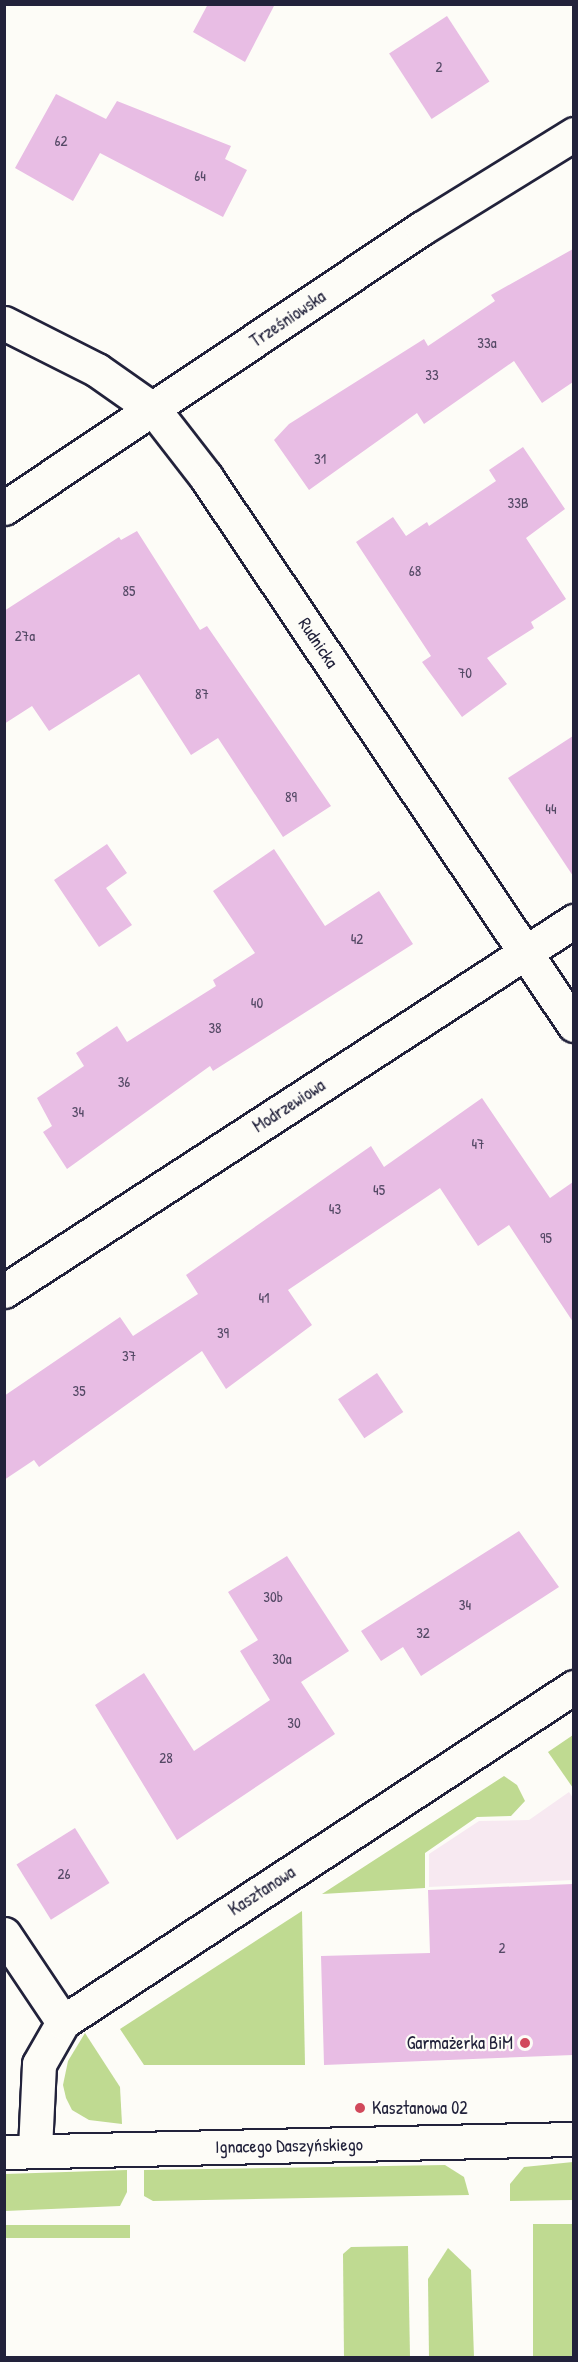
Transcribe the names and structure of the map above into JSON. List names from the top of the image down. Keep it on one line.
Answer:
{"streets":{"street":["Trześniowska","Rudnicka","Modrzewiowa","Kasztanowa","Ignacego Daszyńskiego"]},"crossings":[["Trześniowska","Rudnicka"],["Rudnicka","Modrzewiowa"],["Kasztanowa","Ignacego Daszyńskiego"]],"places":["Garmażerka BiM","Kasztanowa 02"],"house_numbers":["2","62","64","33a","33","31","33B","68","85","27a","70","87","89","44","42","40","38","36","34","47","45","43","95","41","39","37","35","30b","34","32","30a","30","28","26","2"]}
